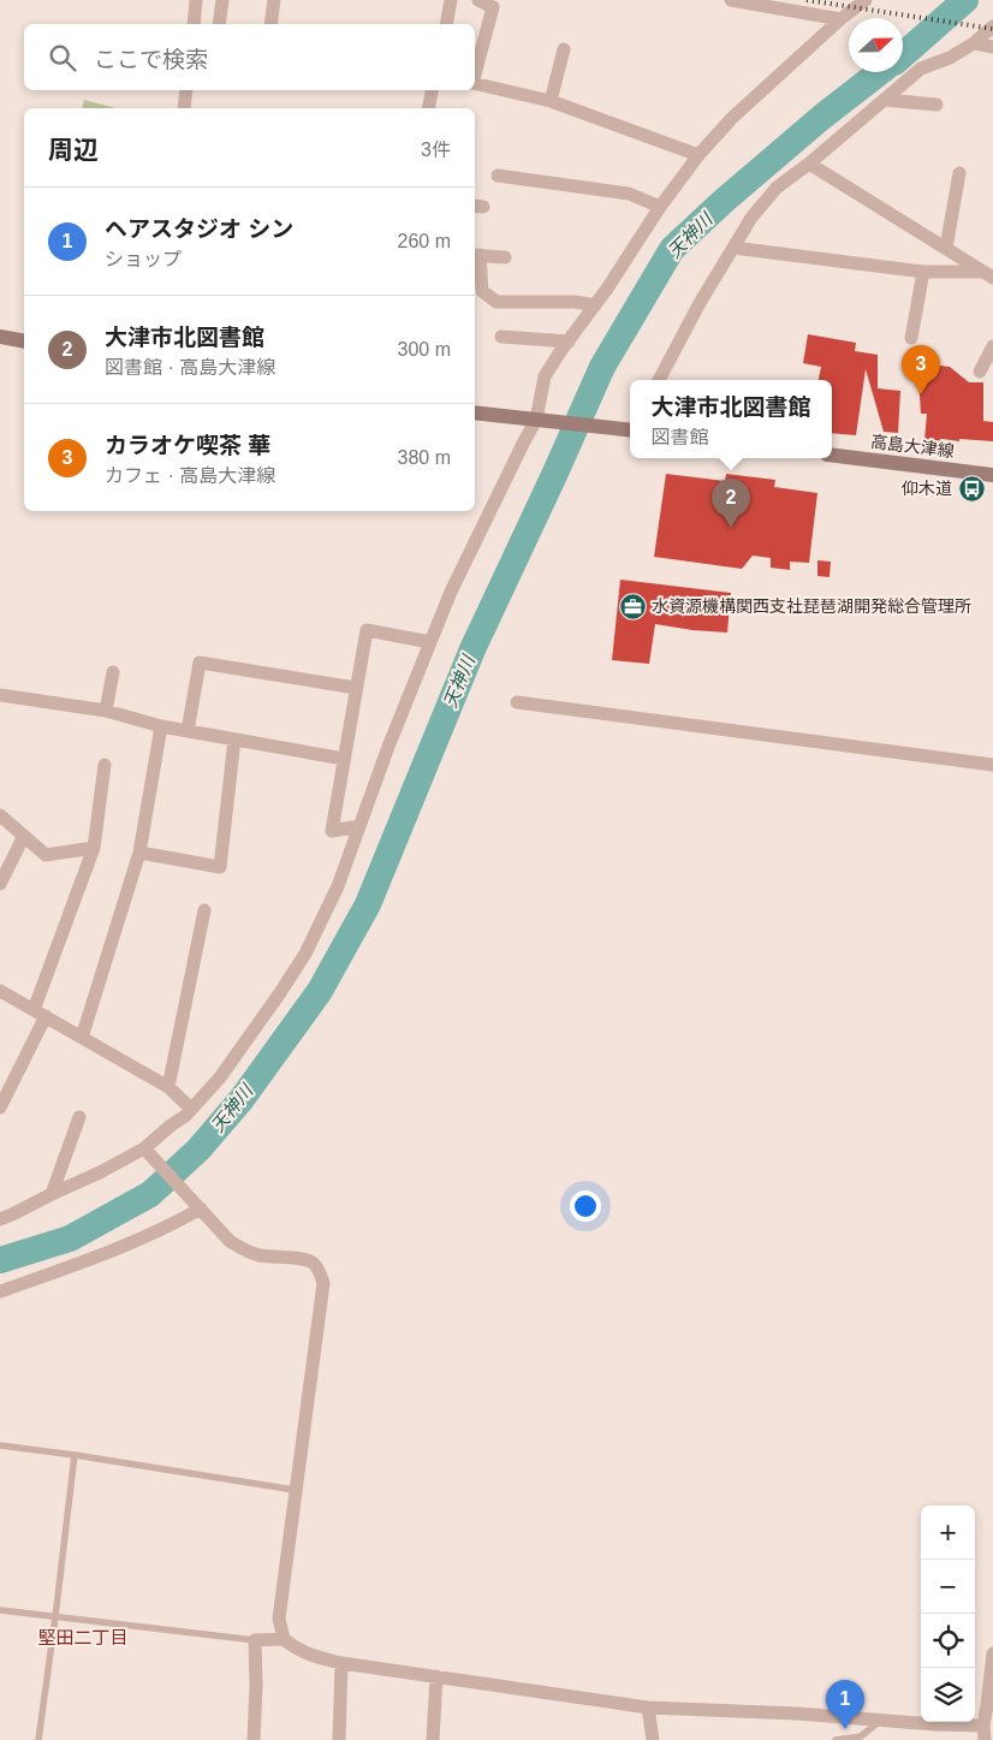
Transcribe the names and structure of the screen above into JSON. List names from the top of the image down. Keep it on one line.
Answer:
{"streets":{"main road":["高島大津線"]},"districts":["堅田二丁目"],"water":["天神川"],"places":{"bus stop":["仰木道"],"office":["水資源機構関西支社琵琶湖開発総合管理所"]},"north":"right","page":{"search":"ここで検索","heading":["周辺","3件"],"list":[{"mark":"1","name":"ヘアスタジオ シン","note":"ショップ","value":"260 m"},{"mark":"2","name":"大津市北図書館","note":"図書館 · 高島大津線","value":"300 m"},{"mark":"3","name":"カラオケ喫茶 華","note":"カフェ · 高島大津線","value":"380 m"}],"pins":["3","2","1"],"popup":["大津市北図書館","図書館"],"map_buttons":["+","−"]}}
